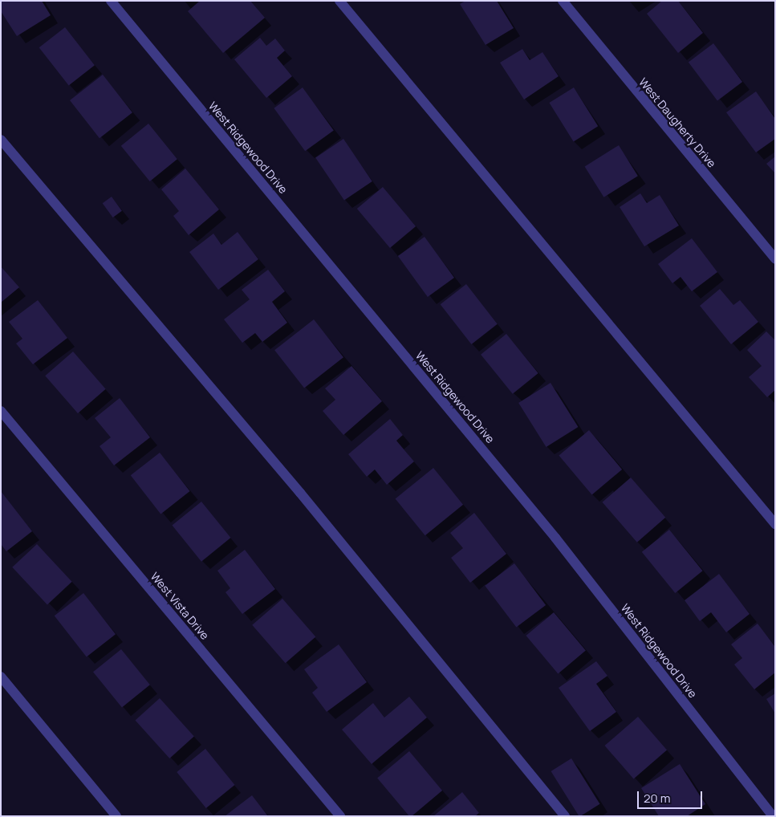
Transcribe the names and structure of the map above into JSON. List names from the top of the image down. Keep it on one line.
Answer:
{"streets":{"street":["West Daugherty Drive","West Ridgewood Drive","West Vista Drive"]},"scale_bar":"20 m"}
